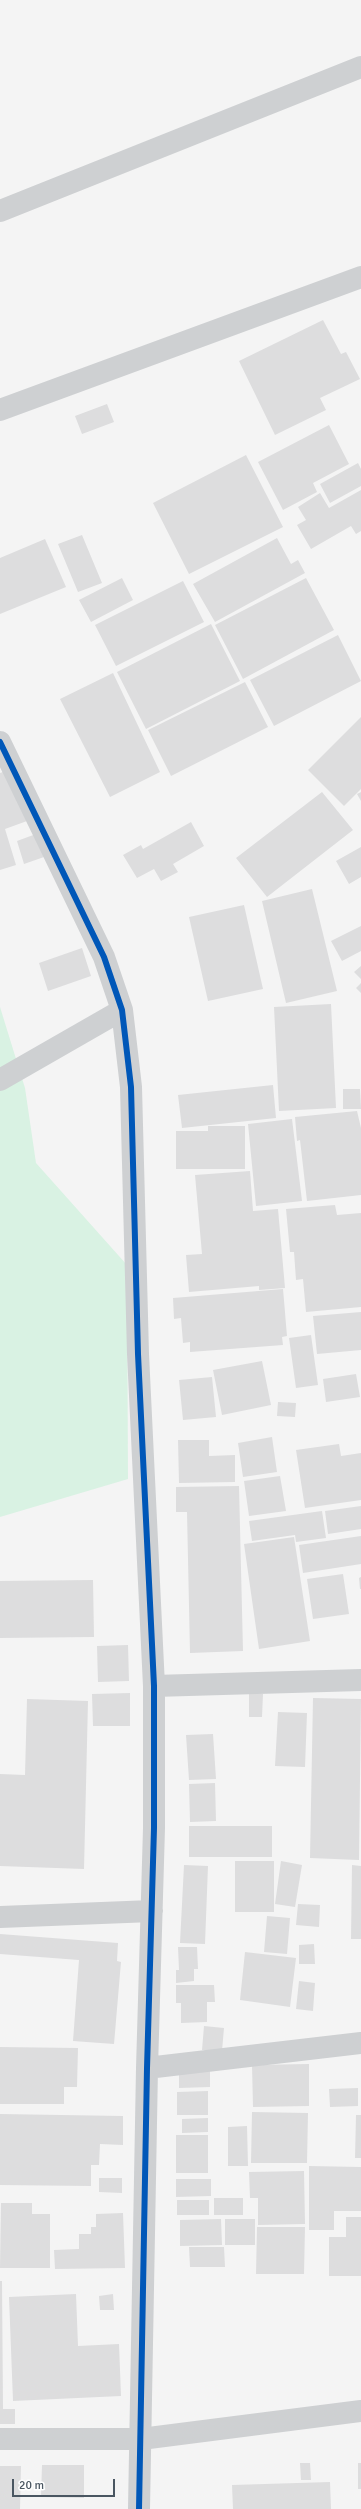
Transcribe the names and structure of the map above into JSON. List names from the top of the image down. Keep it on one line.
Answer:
{"scale_bar":"20 m"}
